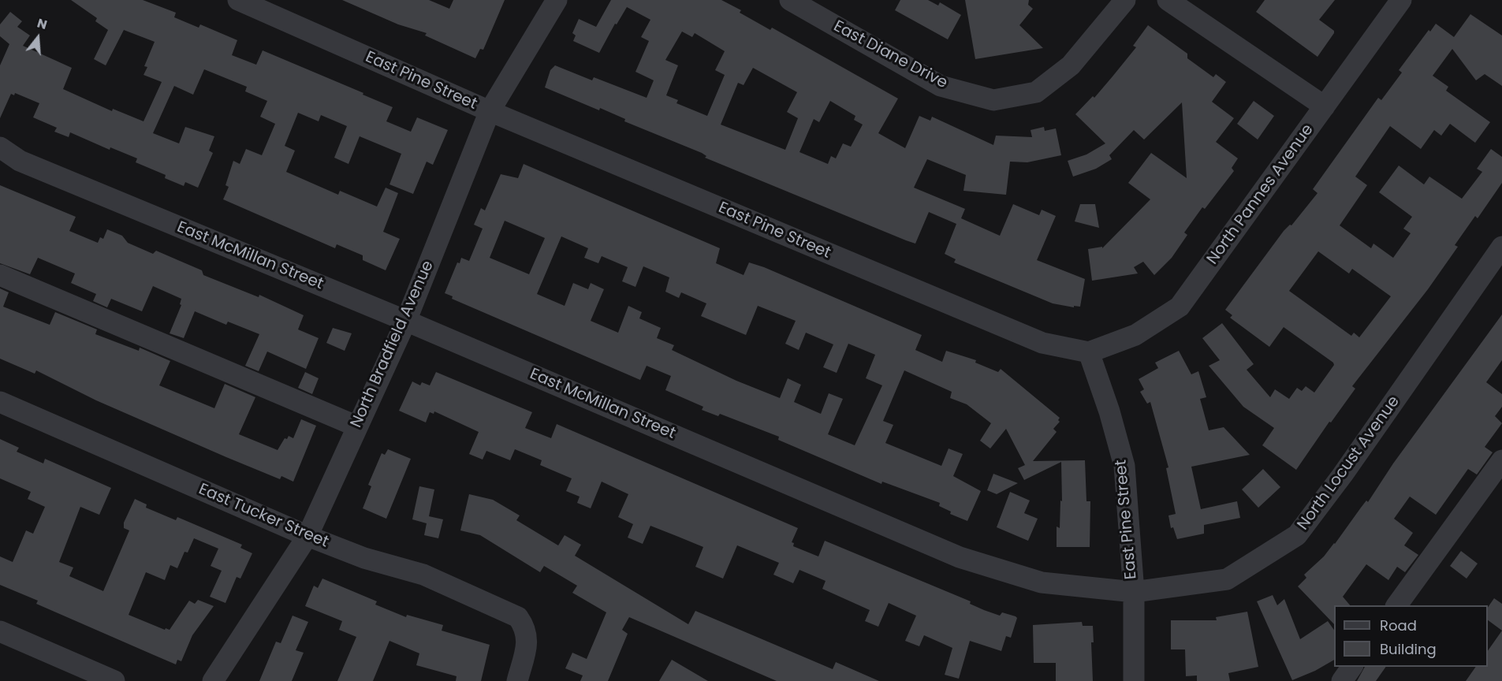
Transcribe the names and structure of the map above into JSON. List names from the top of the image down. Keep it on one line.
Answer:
{"streets":{"street":["East Diane Drive","East Pine Street","North Pannes Avenue","East McMillan Street","North Bradfield Avenue","North Locust Avenue","East Tucker Street"]},"crossings":[["East Pine Street","North Pannes Avenue"],["East Pine Street","East McMillan Street"],["East Pine Street","North Bradfield Avenue"],["East Pine Street","North Locust Avenue"],["East McMillan Street","North Bradfield Avenue"],["East McMillan Street","North Locust Avenue"],["North Bradfield Avenue","East Tucker Street"]],"legend":["Road","Building"],"north":"top"}
